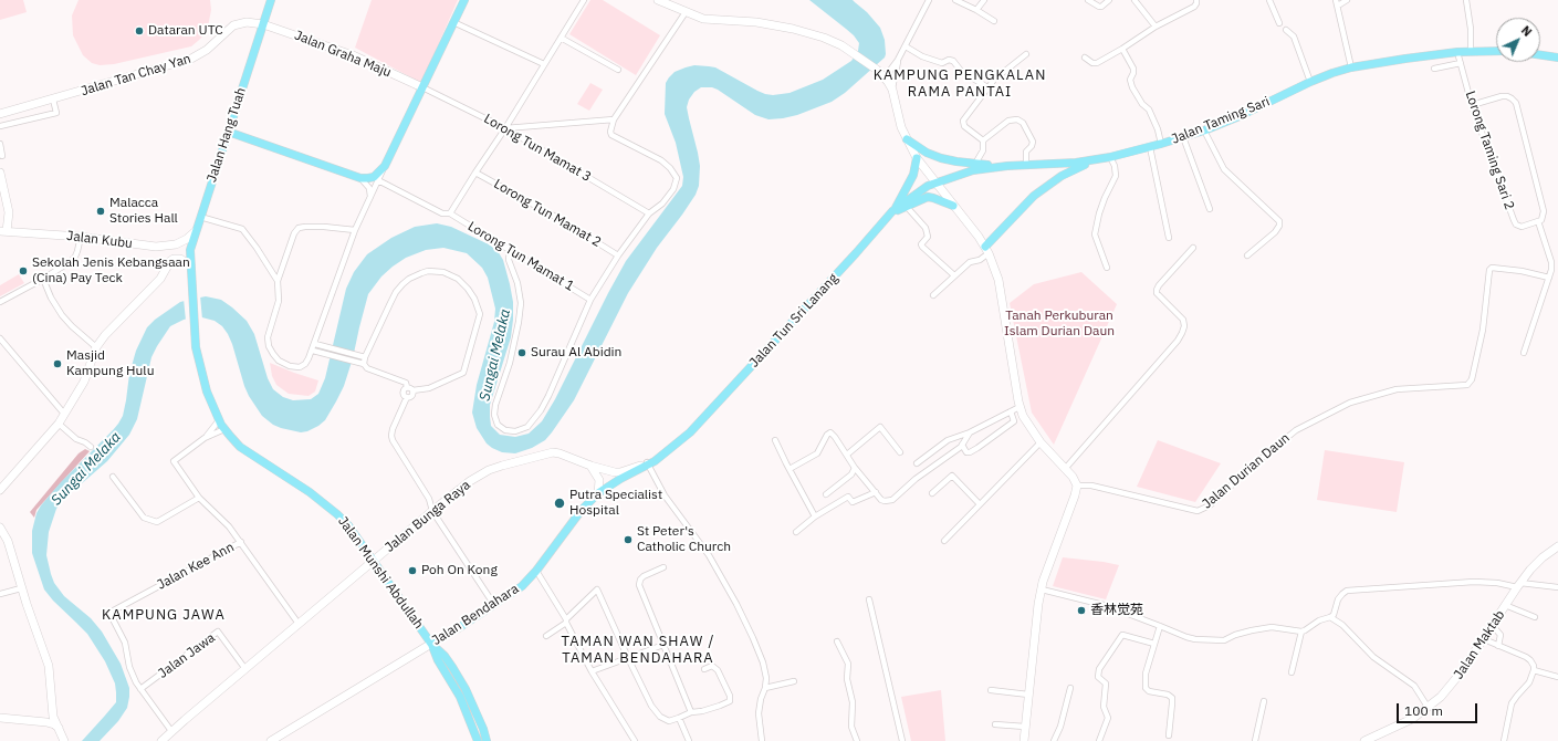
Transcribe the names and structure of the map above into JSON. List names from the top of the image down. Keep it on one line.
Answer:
{"streets":{"main road":["Jalan Taming Sari","Jalan Hang Tuah","Jalan Tun Sri Lanang","Jalan Munshi Abdullah","Jalan Bendahara"],"street":["Jalan Graha Maju","Jalan Tan Chay Yan","Lorong Tun Mamat 3","Lorong Taming Sari 2","Lorong Tun Mamat 2","Jalan Kubu","Lorong Tun Mamat 1","Jalan Durian Daun","Jalan Bunga Raya","Jalan Kee Ann","Jalan Maktab","Jalan Jawa"]},"crossings":[["Jalan Graha Maju","Jalan Tan Chay Yan"],["Jalan Graha Maju","Jalan Hang Tuah"],["Jalan Graha Maju","Lorong Tun Mamat 3"],["Jalan Tan Chay Yan","Jalan Hang Tuah"],["Jalan Taming Sari","Lorong Taming Sari 2"],["Jalan Taming Sari","Jalan Tun Sri Lanang"],["Jalan Hang Tuah","Jalan Kubu"],["Jalan Hang Tuah","Jalan Munshi Abdullah"],["Jalan Tun Sri Lanang","Jalan Bunga Raya"],["Jalan Tun Sri Lanang","Jalan Bendahara"],["Jalan Bunga Raya","Jalan Kee Ann"],["Jalan Bunga Raya","Jalan Munshi Abdullah"],["Jalan Bunga Raya","Jalan Bendahara"],["Jalan Bunga Raya","Jalan Jawa"],["Jalan Kee Ann","Jalan Jawa"],["Jalan Munshi Abdullah","Jalan Bendahara"]],"districts":["KAMPUNG PENGKALAN RAMA PANTAI","KAMPUNG JAWA","TAMAN WAN SHAW / TAMAN BENDAHARA"],"water":["Sungai Melaka"],"parks":["Tanah Perkuburan Islam Durian Daun"],"places":["Dataran UTC","Malacca Stories Hall","Sekolah Jenis Kebangsaan (Cina) Pay Teck","Surau Al Abidin","Masjid Kampung Hulu","Putra Specialist Hospital","St Peter's Catholic Church","Poh On Kong","香林觉苑"],"scale_bar":"100 m","north":"top right"}
